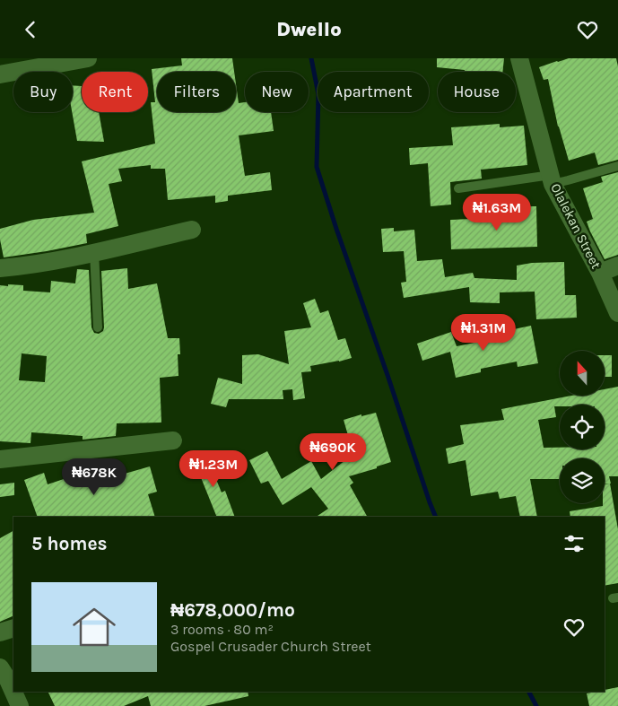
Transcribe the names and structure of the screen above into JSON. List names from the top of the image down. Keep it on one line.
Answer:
{"streets":{"street":["Olalekan Street"]},"north":"top","page":{"header":"Dwello","chip":["Buy","Rent","Filters","New","Apartment","House"],"price":["₦1.63M","₦1.31M","₦690K","₦1.23M","₦678K"],"heading":"5 homes","list":[{"name":"₦678,000/mo","note":"3 rooms · 80 m² · Gospel Crusader Church Street"}]}}
